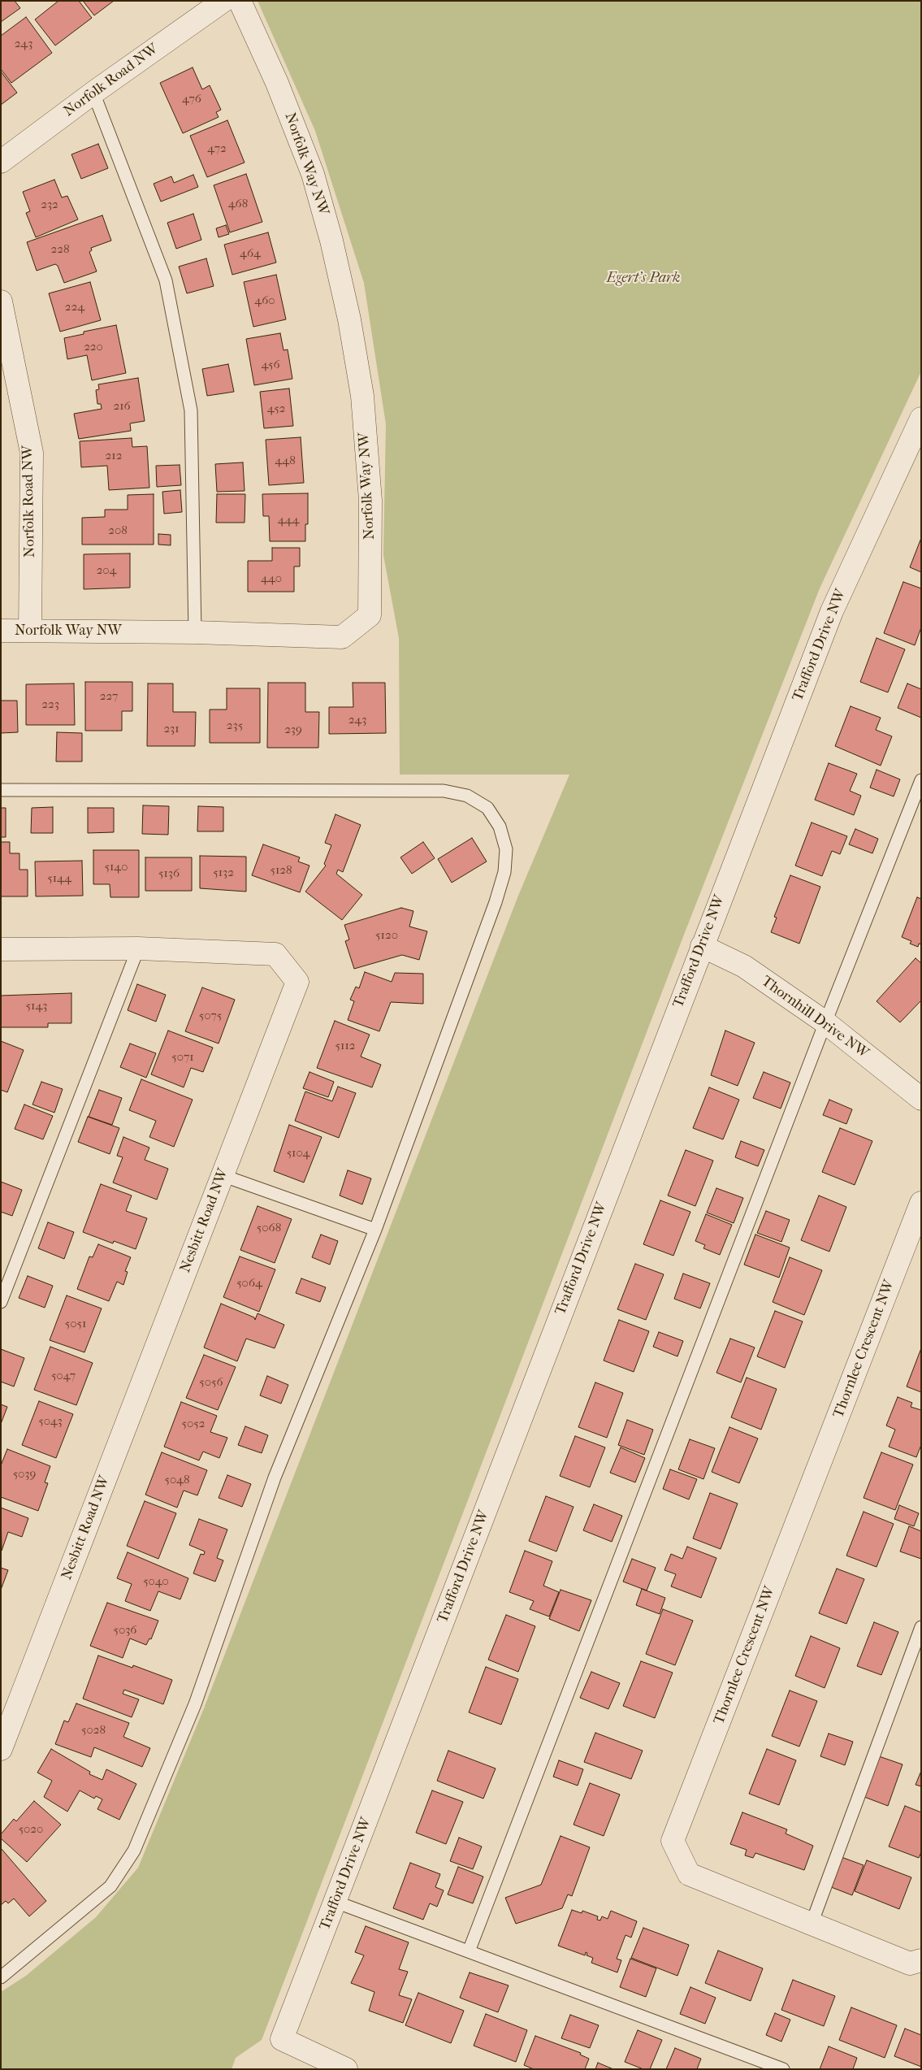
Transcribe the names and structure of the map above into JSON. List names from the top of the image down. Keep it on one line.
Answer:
{"streets":{"street":["Norfolk Road NW","Norfolk Way NW","Trafford Drive NW","Thornhill Drive NW","Nesbitt Road NW","Thornlee Crescent NW"]},"crossings":[["Norfolk Road NW","Norfolk Way NW"],["Trafford Drive NW","Thornhill Drive NW"]],"parks":["Egert's Park"],"house_numbers":["243","476","472","468","232","228","464","460","224","220","456","216","452","212","448","444","208","204","440","227","223","243","235","231","239","5140","5128","5132","5136","5144","5120","5143","5075","5112","5071","5104","5068","5064","5051","5047","5056","5043","5052","5039","5048","5040","5036","5028","5020"]}
